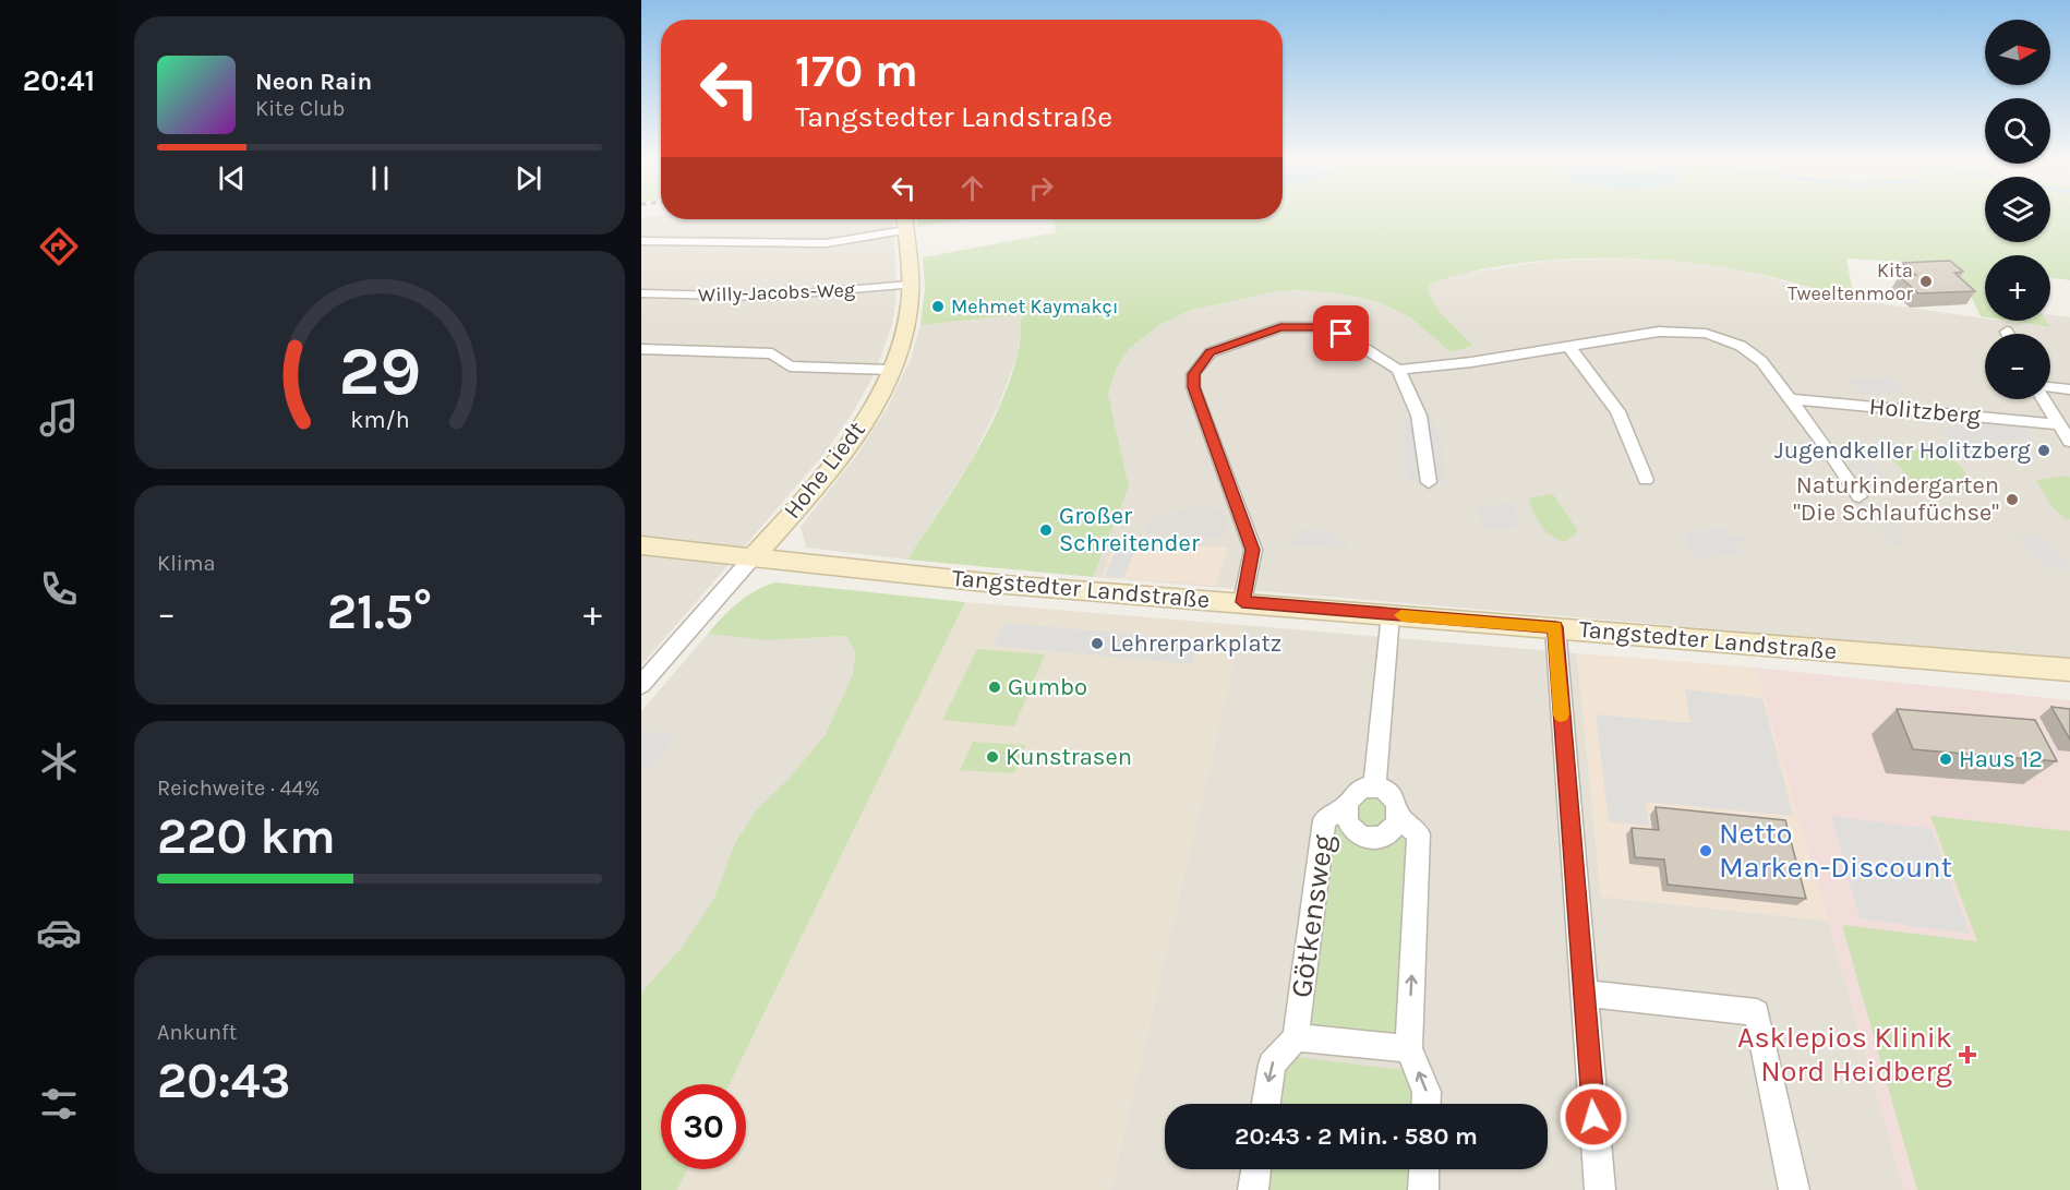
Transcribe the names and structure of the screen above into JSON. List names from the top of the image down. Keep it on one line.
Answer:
{"streets":{"street":["Willy-Jacobs-Weg","Holitzberg","Hohe Liedt","Tangstedter Landstraße","Götkensweg"]},"crossings":[["Willy-Jacobs-Weg","Hohe Liedt"],["Hohe Liedt","Tangstedter Landstraße"]],"places":{"other":["Kita Tweeltenmoor","Mehmet Kaymakçı","Jugendkeller Holitzberg","Naturkindergarten \"Die Schlaufüchse\"","Großer Schreitender","Lehrerparkplatz","Gumbo","Kunstrasen","Haus 12","Netto Marken-Discount"],"health":["Asklepios Klinik Nord Heidberg"]},"north":"right","page":{"tabs":"20:41","map_buttons":["+","−"],"turn":["170 m","Tangstedter Landstraße"],"song":["Neon Rain","Kite Club"],"tile":["Klima",["Reichweite · 44%","220 km"],["Ankunft","20:43"]],"heat":["−","21.5°","+"],"limit":"30","trip":"20:43 · 2 Min. · 580 m","gauge":["29","km/h"]}}
